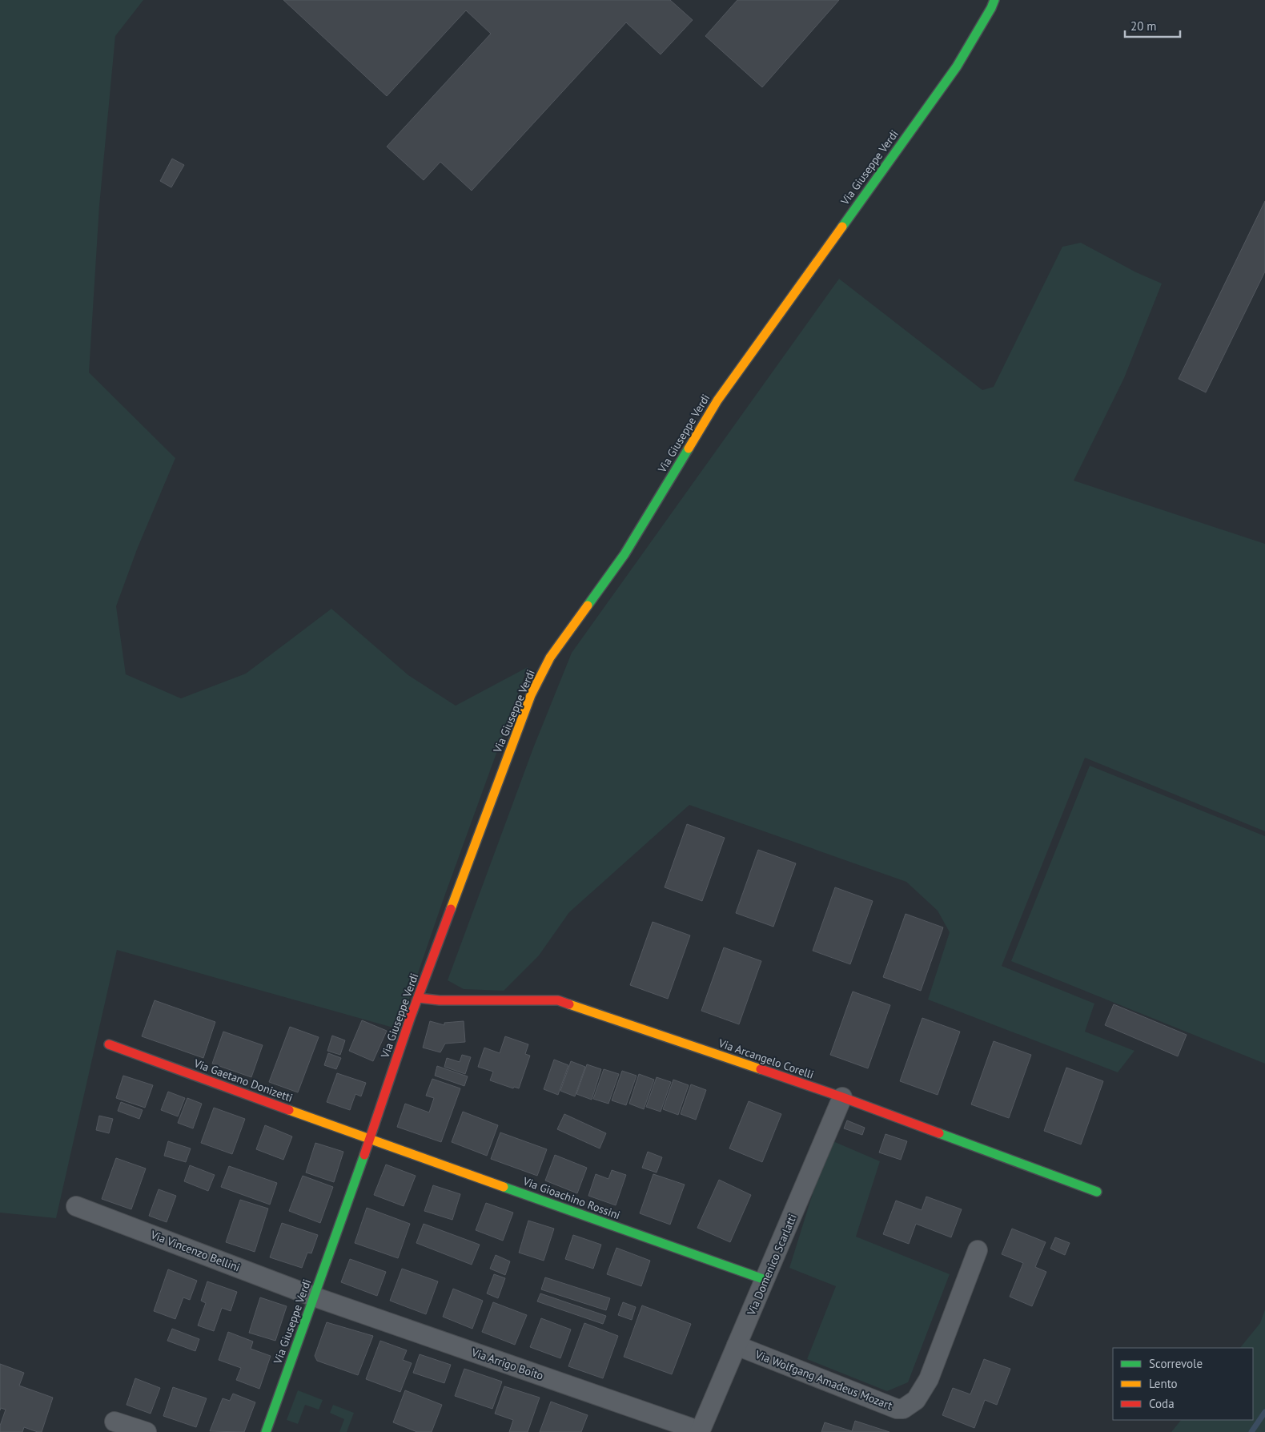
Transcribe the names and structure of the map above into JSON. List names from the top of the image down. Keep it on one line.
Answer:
{"streets":{"street":["Via Giuseppe Verdi","Via Arcangelo Corelli","Via Gaetano Donizetti","Via Gioachino Rossini","Via Vincenzo Bellini","Via Domenico Scarlatti","Via Arrigo Boito","Via Wolfgang Amadeus Mozart"]},"crossings":[["Via Giuseppe Verdi","Via Arcangelo Corelli"],["Via Giuseppe Verdi","Via Gaetano Donizetti"],["Via Giuseppe Verdi","Via Gioachino Rossini"],["Via Giuseppe Verdi","Via Vincenzo Bellini"],["Via Giuseppe Verdi","Via Arrigo Boito"],["Via Arcangelo Corelli","Via Domenico Scarlatti"],["Via Gaetano Donizetti","Via Gioachino Rossini"],["Via Gioachino Rossini","Via Domenico Scarlatti"],["Via Vincenzo Bellini","Via Arrigo Boito"],["Via Domenico Scarlatti","Via Arrigo Boito"],["Via Domenico Scarlatti","Via Wolfgang Amadeus Mozart"]],"legend":["Scorrevole","Lento","Coda"],"scale_bar":"20 m"}
